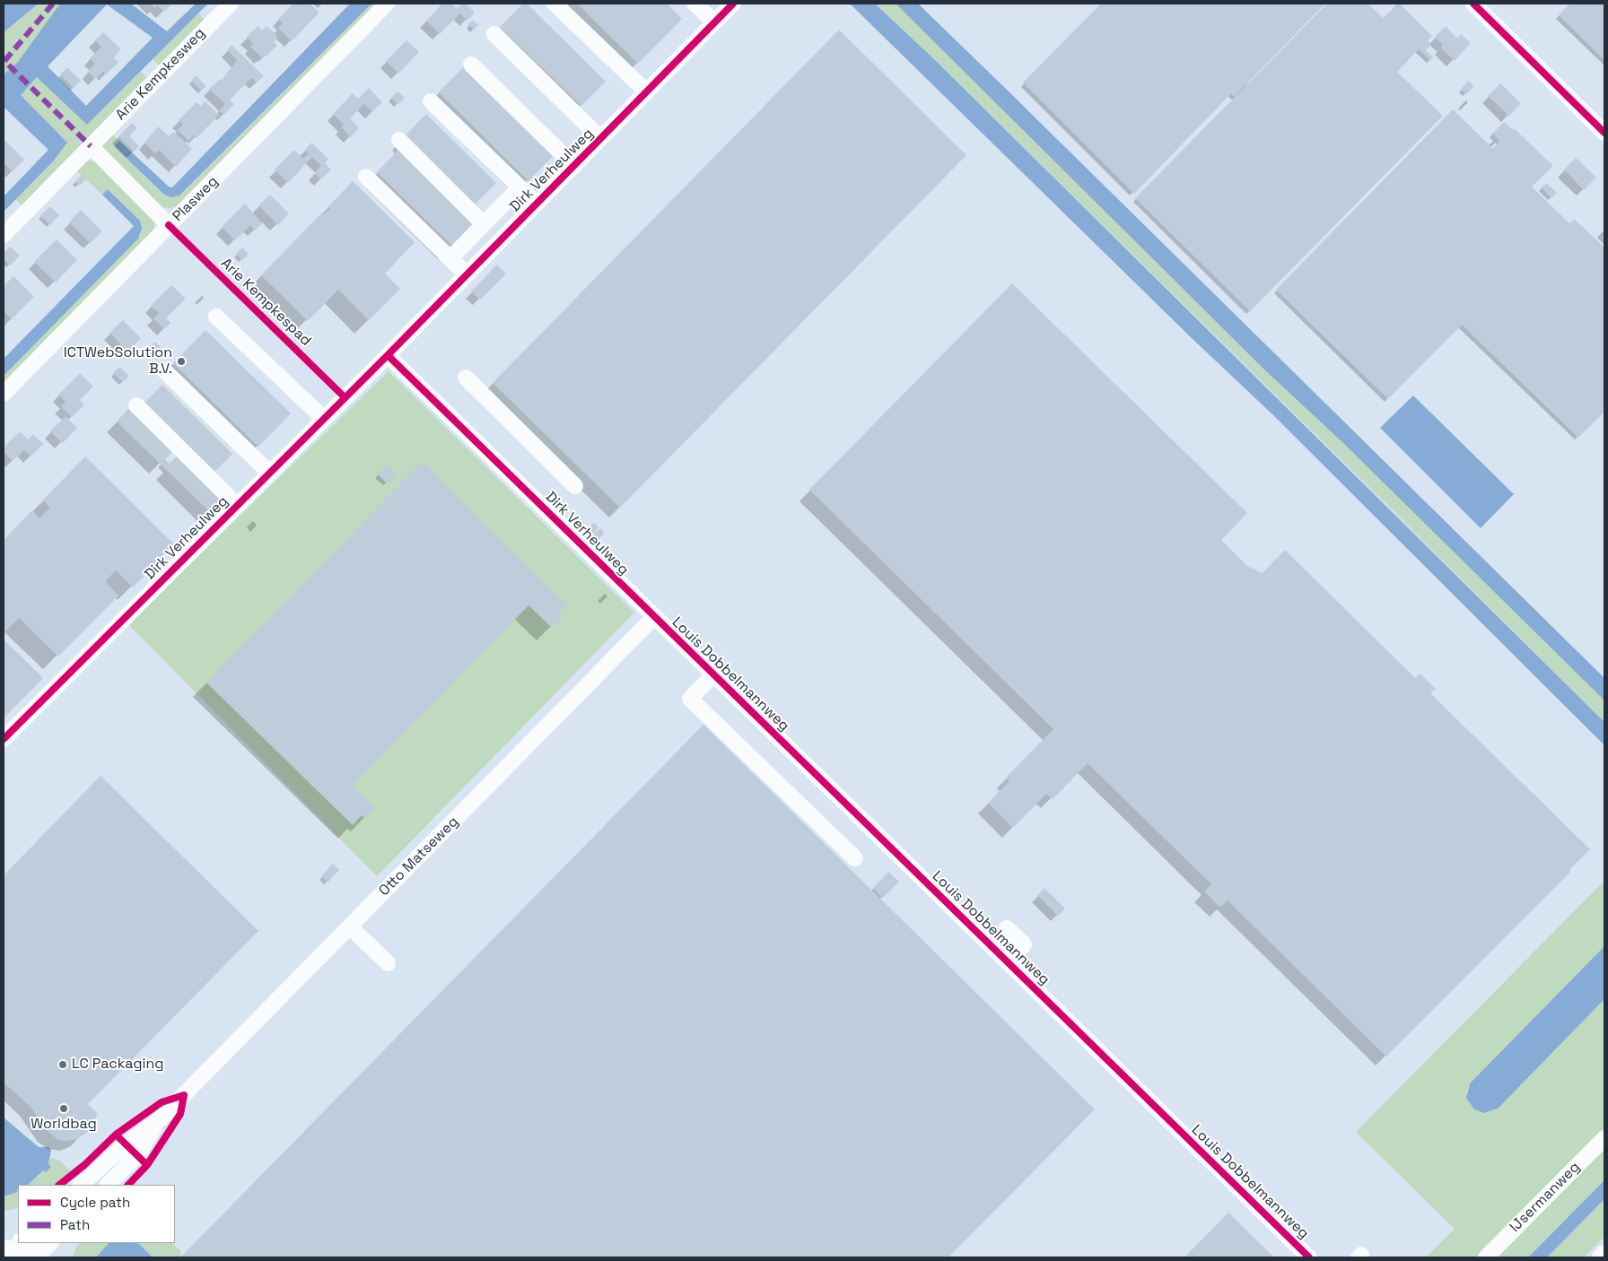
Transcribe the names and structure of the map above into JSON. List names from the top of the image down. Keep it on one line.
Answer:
{"streets":{"street":["Arie Kempkesweg","Dirk Verheulweg","Plasweg","Louis Dobbelmannweg","Otto Matseweg","IJsermanweg"],"cycle path":["Arie Kempkespad"]},"crossings":[["Dirk Verheulweg","Louis Dobbelmannweg"],["Dirk Verheulweg","Otto Matseweg"],["Louis Dobbelmannweg","Otto Matseweg"]],"places":["ICTWebSolution B.V.","LC Packaging","Worldbag"],"legend":["Cycle path","Path"]}
